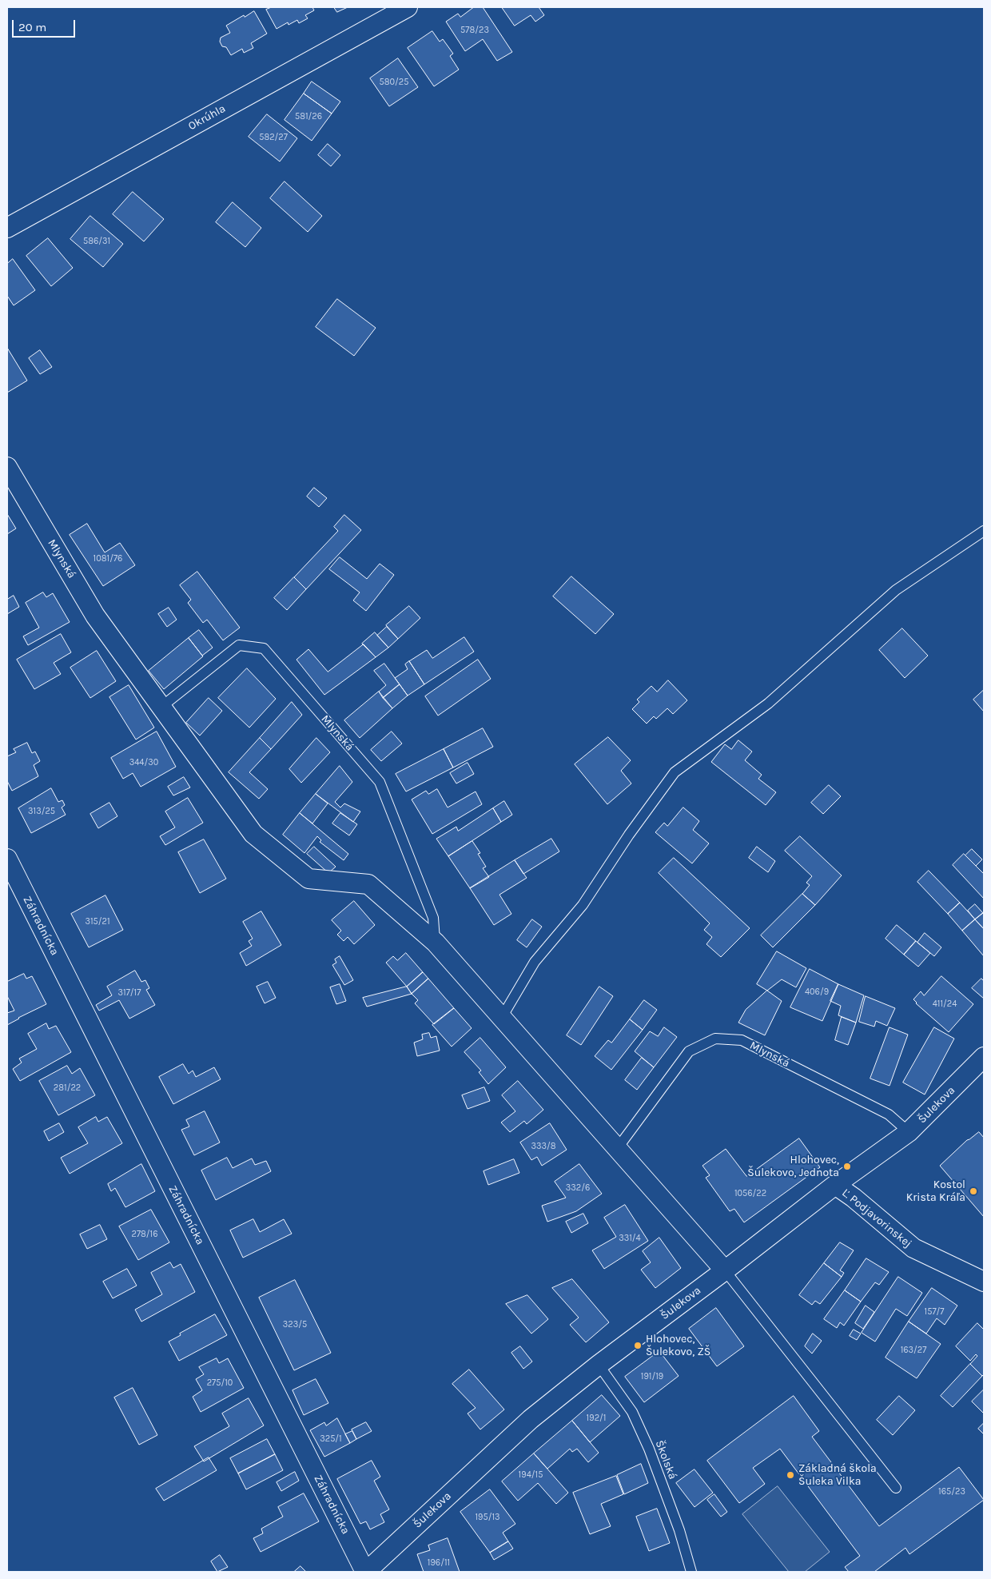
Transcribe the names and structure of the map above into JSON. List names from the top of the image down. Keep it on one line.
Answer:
{"streets":{"street":["Okrúhla","Mlynská","Záhradnícka","Šulekova","Ľ. Podjavorinskej"],"lane":["Školská"]},"crossings":[["Mlynská","Šulekova"],["Záhradnícka","Šulekova"],["Šulekova","Ľ. Podjavorinskej"],["Šulekova","Školská"]],"places":["Hlohovec, Šulekovo, Jednota","Kostol Krista Kráľa","Hlohovec, Šulekovo, ZŠ","Základná škola Šuleka Vilka"],"house_numbers":["578/23","580/25","581/26","582/27","586/31","1081/76","344/30","313/25","315/21","406/9","317/17","411/24","281/22","333/8","332/6","1056/22","278/16","331/4","157/7","323/5","163/27","191/19","275/10","192/1","325/1","194/15","165/23","195/13","196/11"],"scale_bar":"20 m"}
